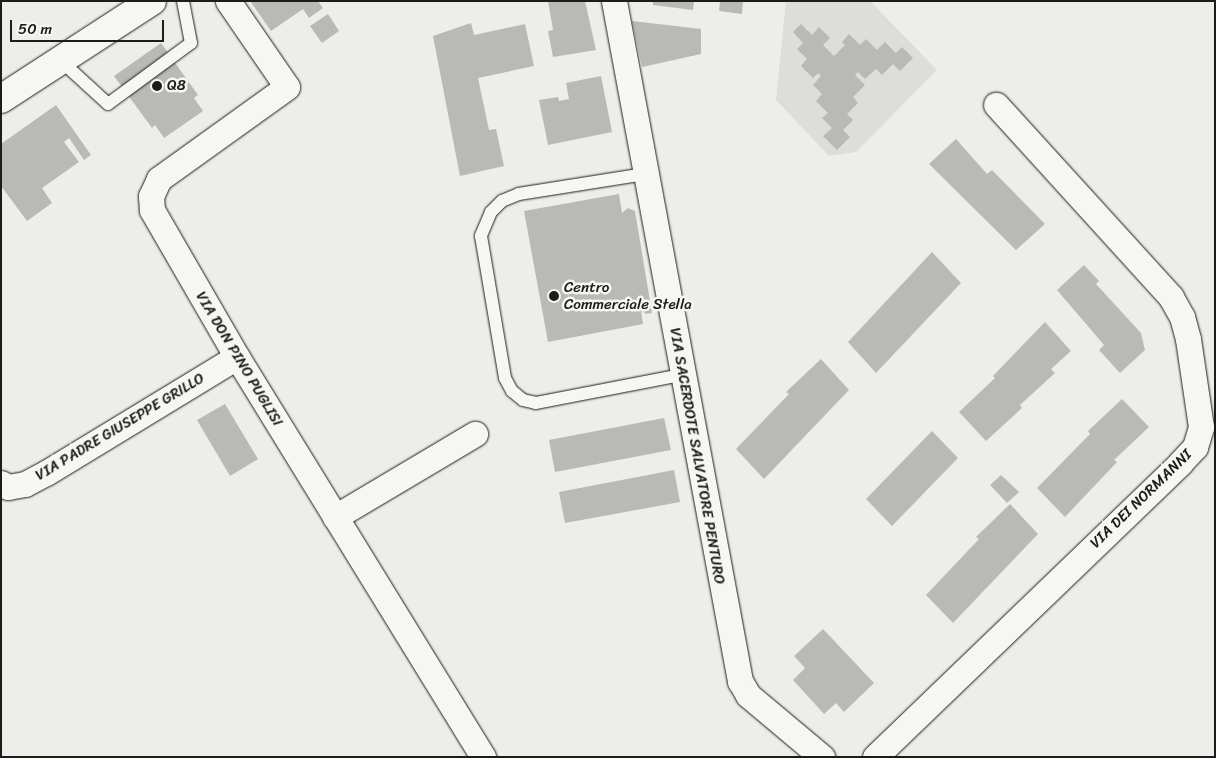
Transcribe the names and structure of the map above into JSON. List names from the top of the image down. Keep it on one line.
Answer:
{"streets":{"street":["VIA DON PINO PUGLISI","VIA PADRE GIUSEPPE GRILLO","VIA SACERDOTE SALVATORE PENTURO","VIA DEI NORMANNI"]},"crossings":[["VIA DON PINO PUGLISI","VIA PADRE GIUSEPPE GRILLO"]],"places":["Q8","Centro Commerciale Stella"],"scale_bar":"50 m"}
